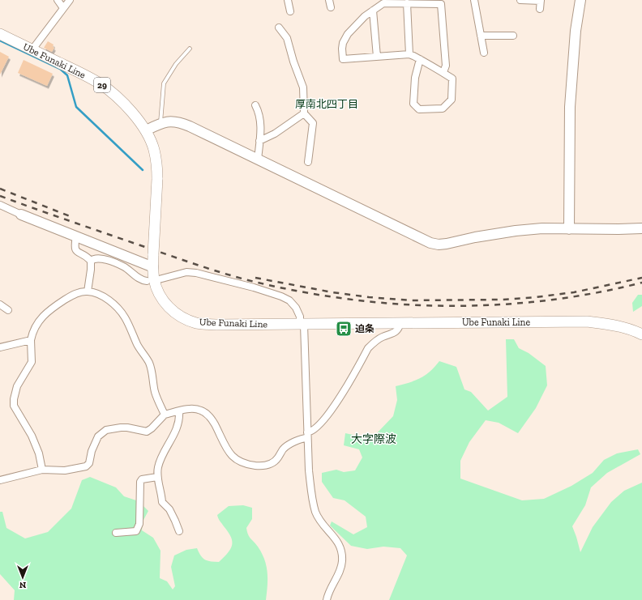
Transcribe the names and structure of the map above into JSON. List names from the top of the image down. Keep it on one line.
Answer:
{"streets":{"main road":["Ube Funaki Line","29"]},"districts":["厚南北四丁目","大字際波"],"places":{"bus stop":["迫条"]},"north":"bottom"}
